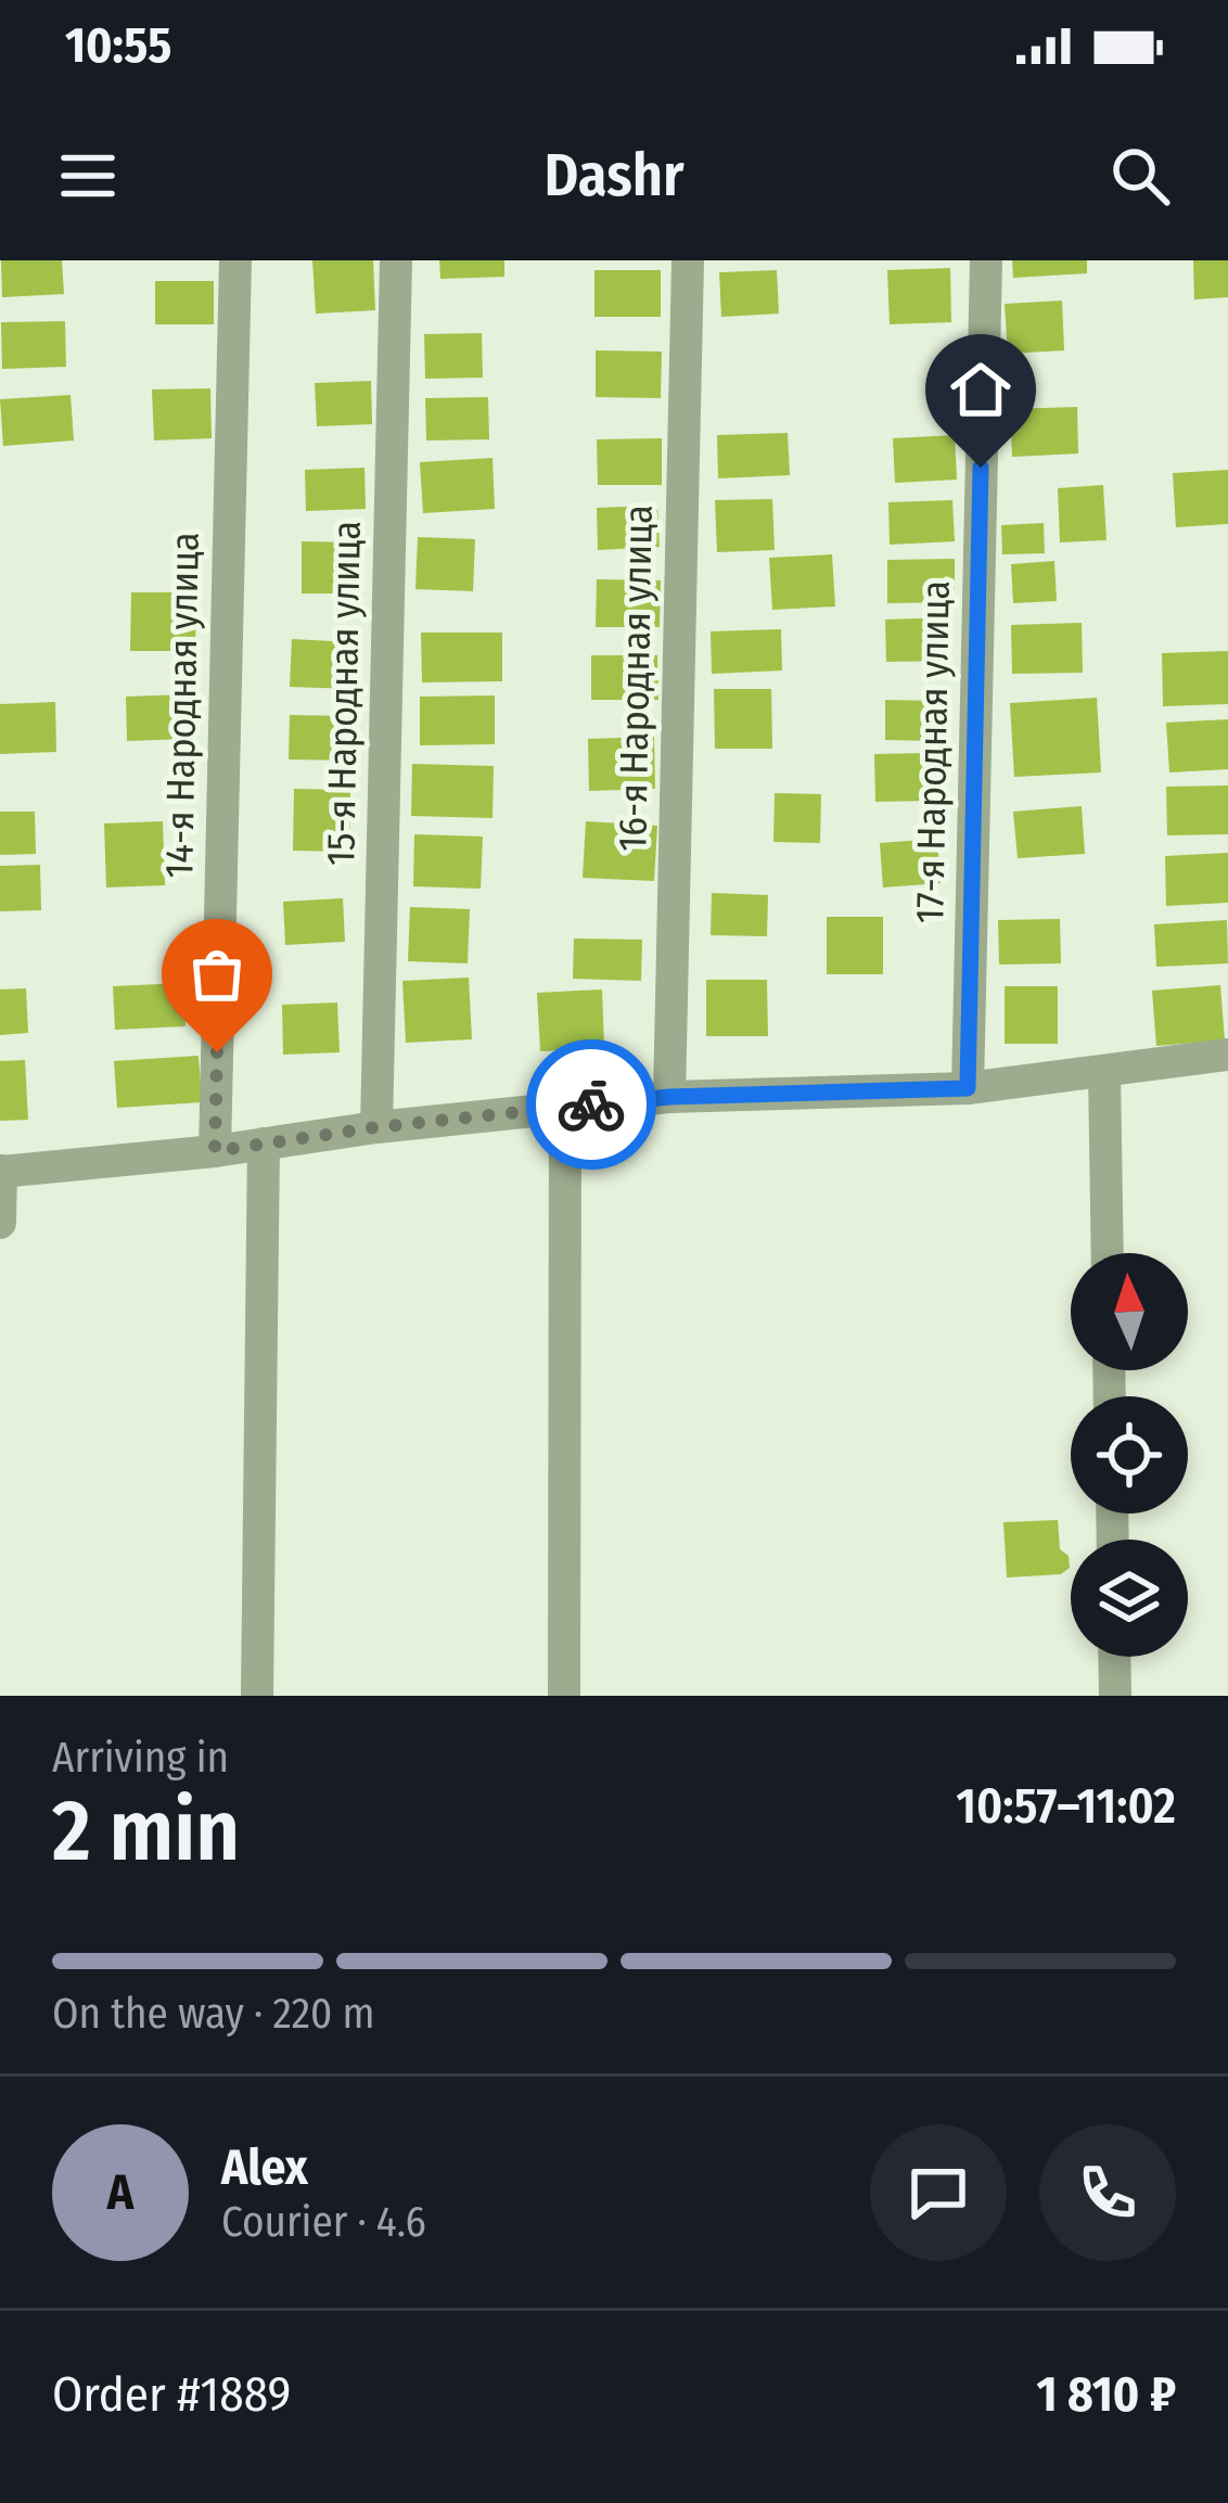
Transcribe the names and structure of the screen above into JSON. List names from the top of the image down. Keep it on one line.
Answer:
{"streets":{"street":["16-я Народная улица","15-я Народная улица","14-я Народная улица","17-я Народная улица"]},"north":"top","page":{"status":"10:55","header":"Dashr","heading":["2 min","Arriving in","10:57–11:02"],"panel":["Alex","Courier · 4.6","Order #1889","1 810 ₽"],"bar":"On the way · 220 m","round":"A"}}
